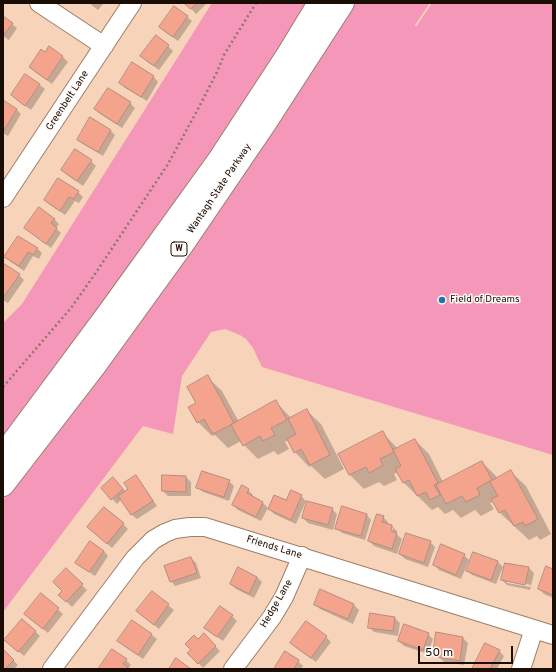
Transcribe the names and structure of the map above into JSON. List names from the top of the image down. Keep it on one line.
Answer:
{"streets":{"highway":["Wantagh State Parkway","W"],"street":["Greenbelt Lane","Friends Lane","Hedge Lane"]},"crossings":[["Friends Lane","Hedge Lane"]],"places":["Field of Dreams"],"scale_bar":"50 m"}
